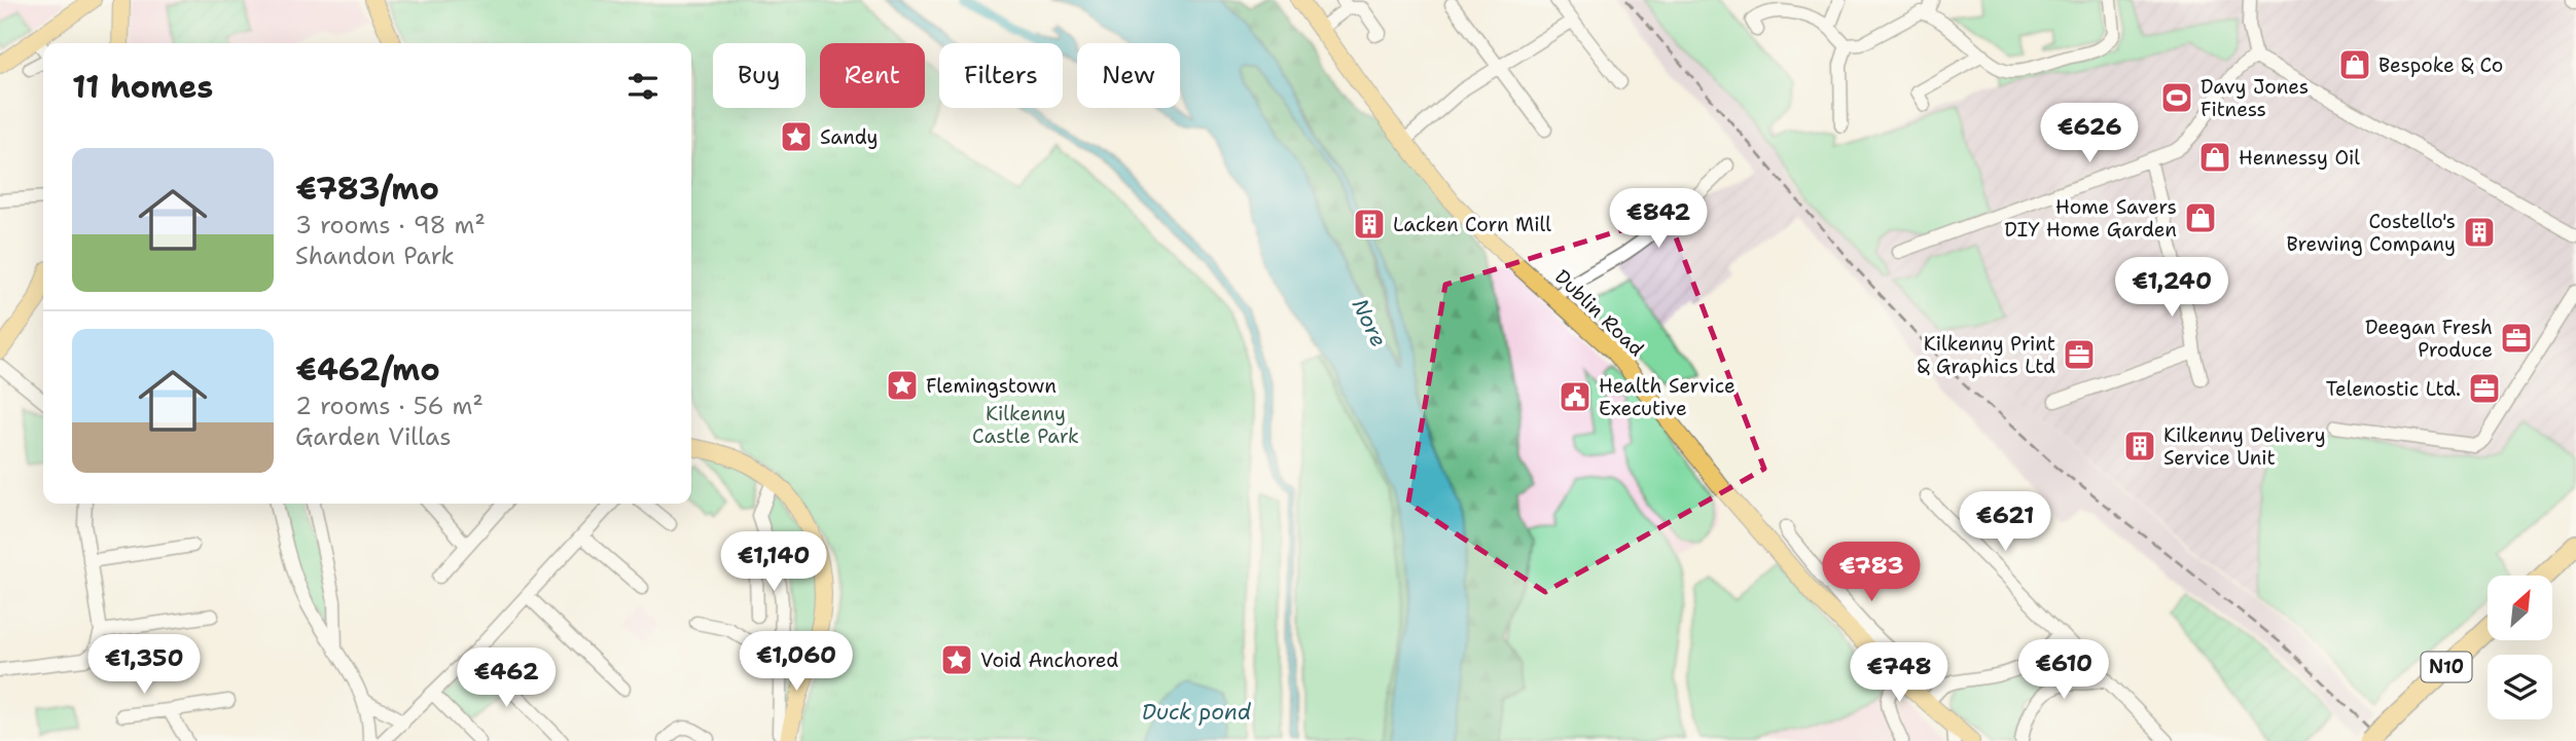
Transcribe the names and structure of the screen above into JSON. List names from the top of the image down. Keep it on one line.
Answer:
{"streets":{"highway":["N10"],"main road":["Dublin Road"]},"water":["Nore","Duck pond"],"parks":["Kilkenny Castle Park"],"places":{"shop":["Bespoke & Co","Hennessy Oil","Home Savers DIY Home Garden"],"sports":["Davy Jones Fitness"],"place":["Sandy","Flemingstown","Void Anchored"],"building":["Lacken Corn Mill","Costello's Brewing Company","Kilkenny Delivery Service Unit"],"office":["Deegan Fresh Produce","Kilkenny Print & Graphics Ltd","Telenostic Ltd."],"public building":["Health Service Executive"]},"north":"top right","page":{"chip":["Buy","Rent","Filters","New"],"heading":"11 homes","price":["€626","€842","€1,240","€621","€1,140","€783","€1,060","€1,350","€610","€748","€462"],"list":[{"name":"€783/mo","note":"3 rooms · 98 m² · Shandon Park"},{"name":"€462/mo","note":"2 rooms · 56 m² · Garden Villas"}]}}
